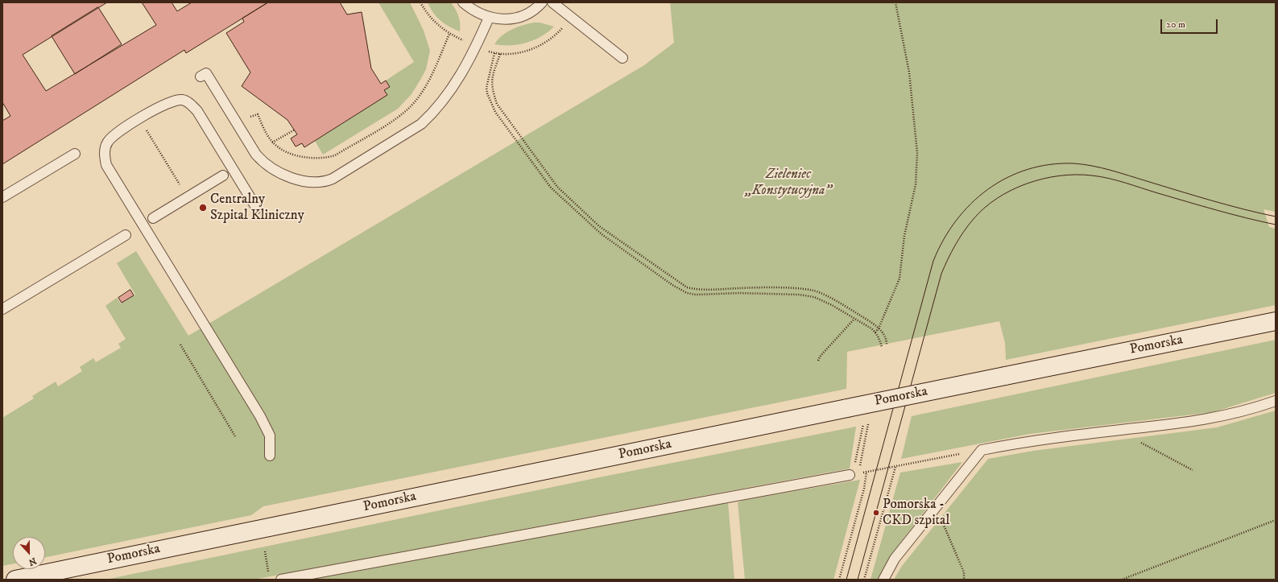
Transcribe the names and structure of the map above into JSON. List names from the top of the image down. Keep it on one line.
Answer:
{"streets":{"street":["Pomorska"]},"parks":["Zieleniec „Konstytucyjna”"],"places":["Centralny Szpital Kliniczny","Pomorska - CKD szpital"],"scale_bar":"20 m","north":"bottom"}
